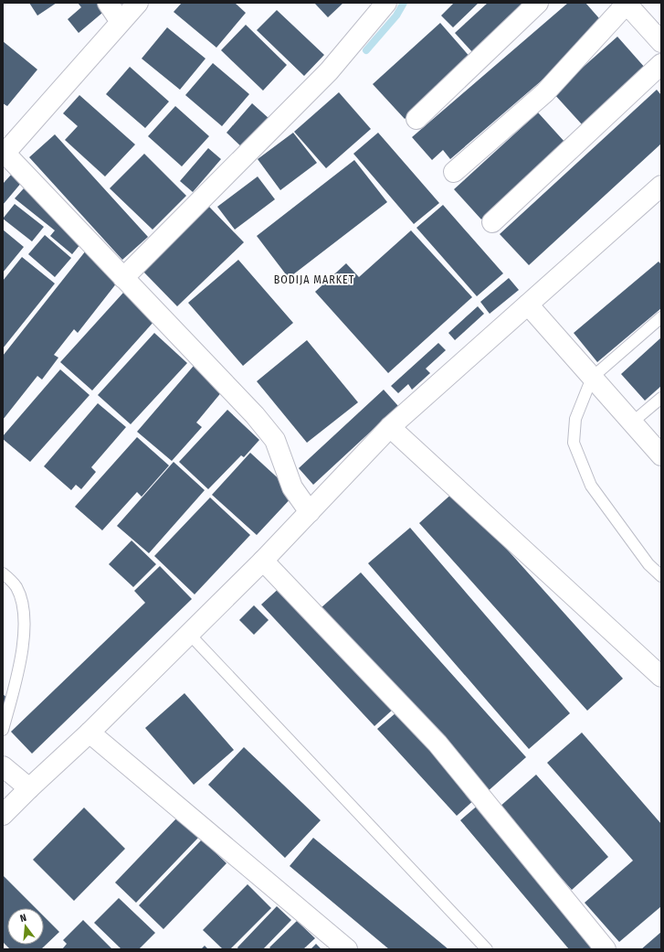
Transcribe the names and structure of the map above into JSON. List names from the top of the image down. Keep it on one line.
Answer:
{"districts":["BODIJA MARKET"],"north":"top"}
